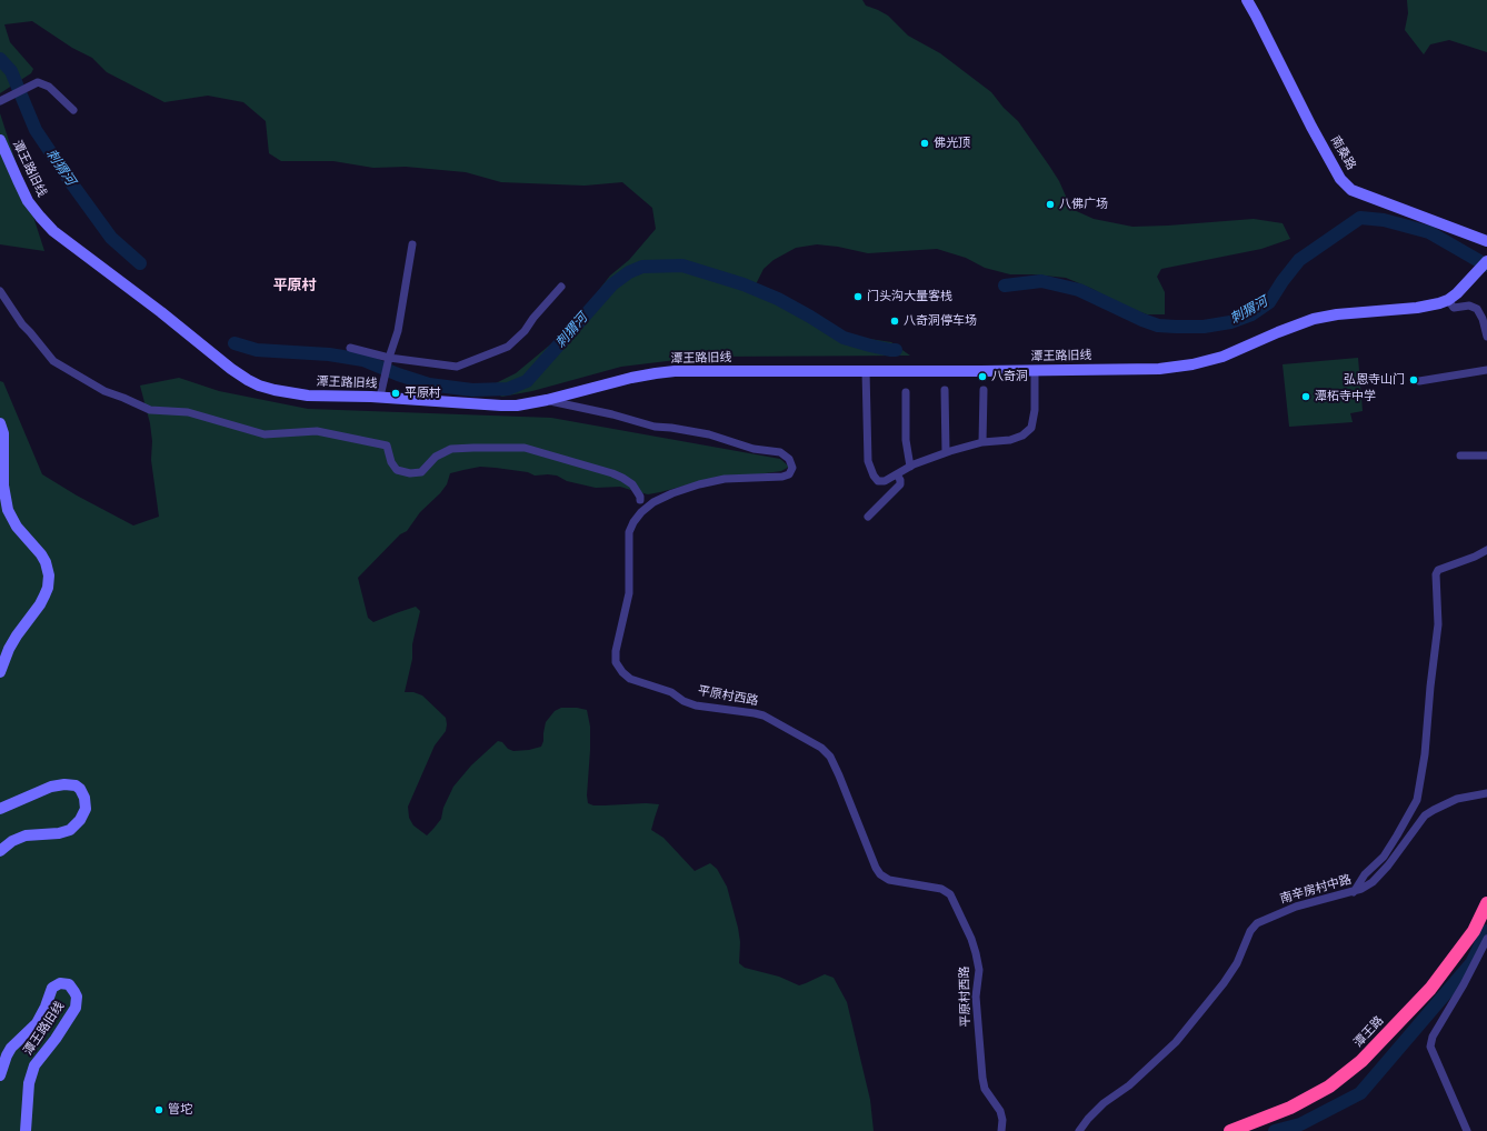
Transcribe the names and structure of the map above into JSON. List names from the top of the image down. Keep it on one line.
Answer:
{"streets":{"highway":["潭王路"],"main road":["南桑路","潭王路旧线"],"street":["平原村西路","南辛房村中路"]},"crossings":[["潭王路旧线","平原村西路"]],"districts":["平原村"],"water":["刺猬河"],"places":["佛光顶","八佛广场","门头沟大量客栈","八奇洞停车场","八奇洞","弘恩寺山门","平原村","潭柘寺中学","管坨"]}
